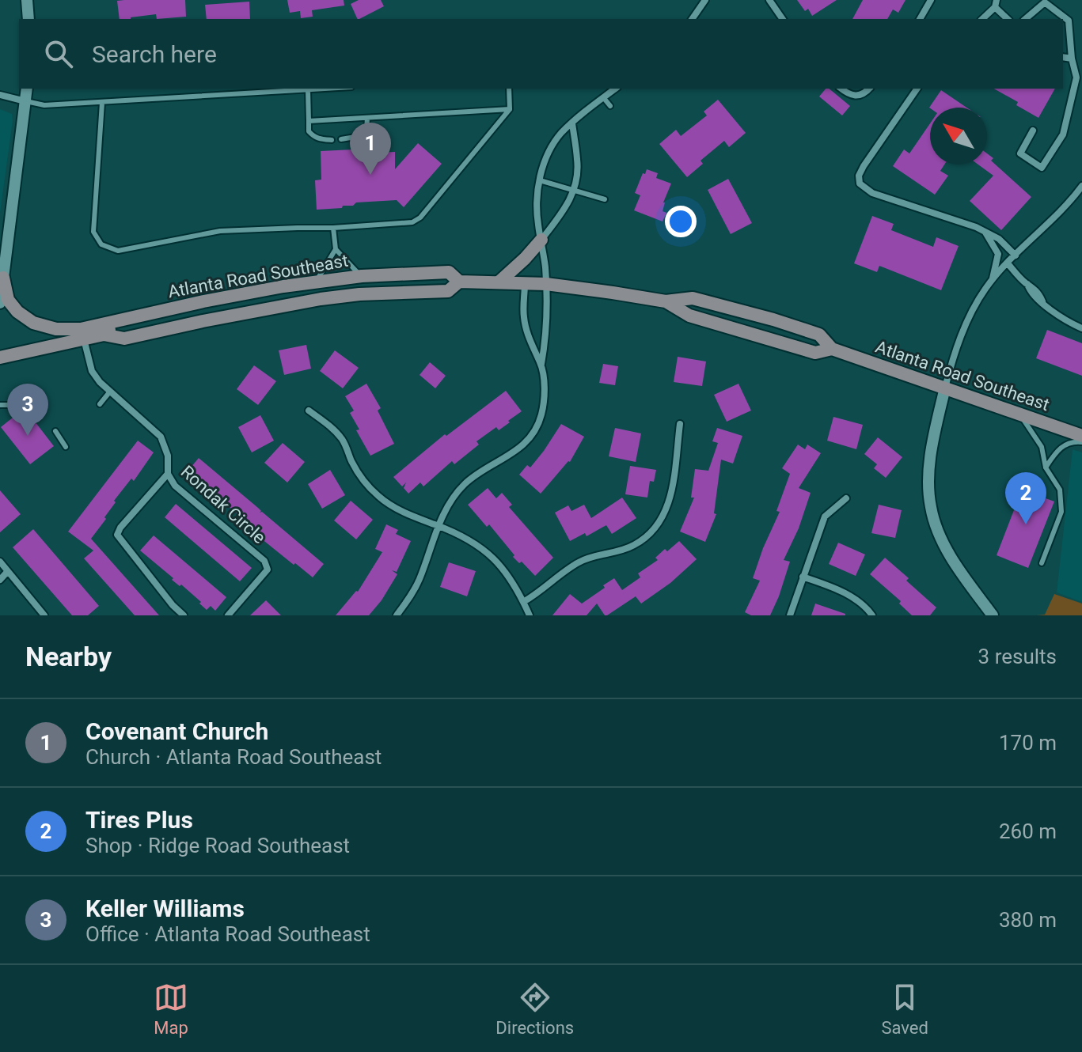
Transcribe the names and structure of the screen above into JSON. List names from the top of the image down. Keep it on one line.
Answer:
{"streets":{"main road":["Atlanta Road Southeast"],"street":["Rondak Circle"]},"crossings":[["Atlanta Road Southeast","Rondak Circle"]],"north":"top left","page":{"search":"Search here","pins":["1","3","2"],"heading":["Nearby","3 results"],"list":[{"mark":"1","name":"Covenant Church","note":"Church · Atlanta Road Southeast","value":"170 m"},{"mark":"2","name":"Tires Plus","note":"Shop · Ridge Road Southeast","value":"260 m"},{"mark":"3","name":"Keller Williams","note":"Office · Atlanta Road Southeast","value":"380 m"}],"nav":["Map","Directions","Saved"]}}
